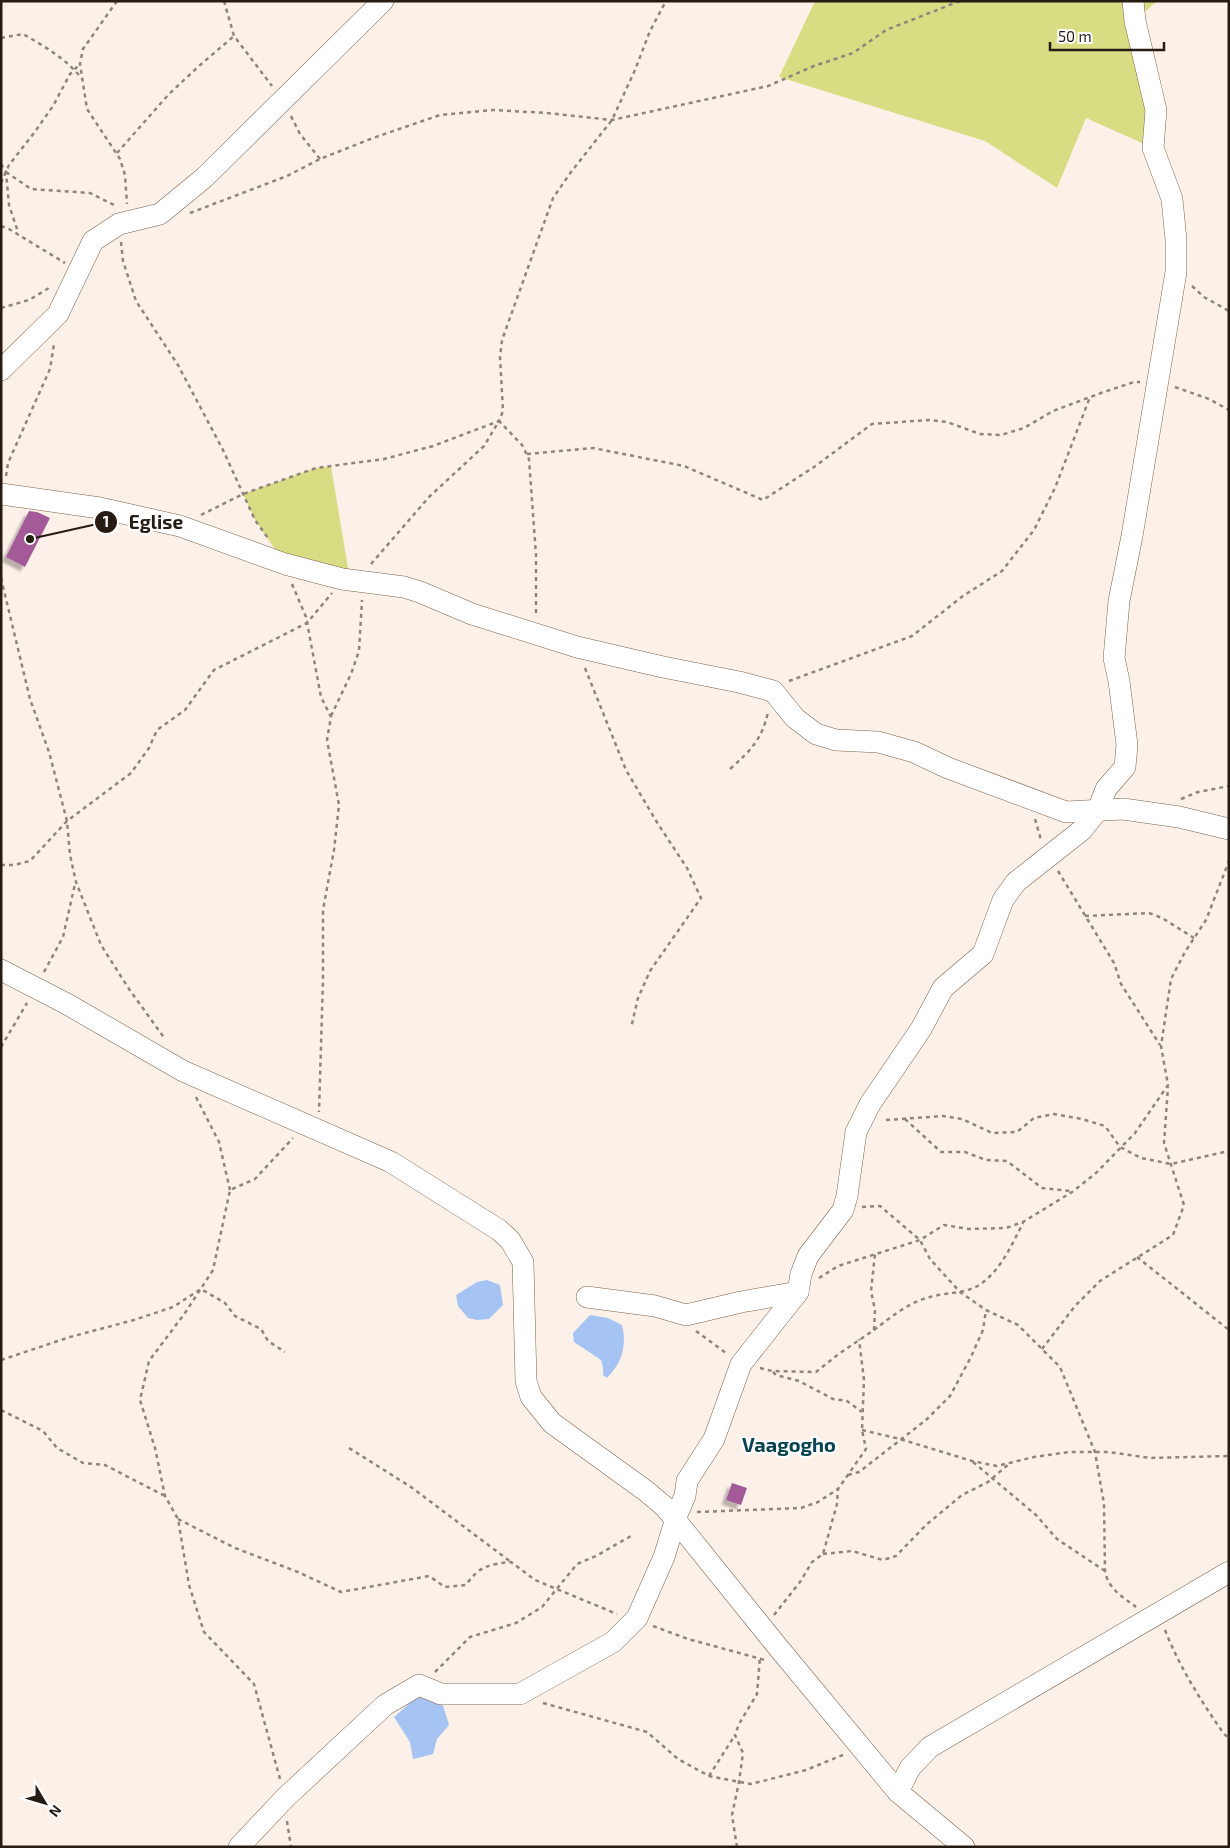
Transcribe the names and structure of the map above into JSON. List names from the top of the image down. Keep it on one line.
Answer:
{"districts":["Vaagogho"],"places":["Eglise"],"scale_bar":"50 m","north":"bottom right"}
